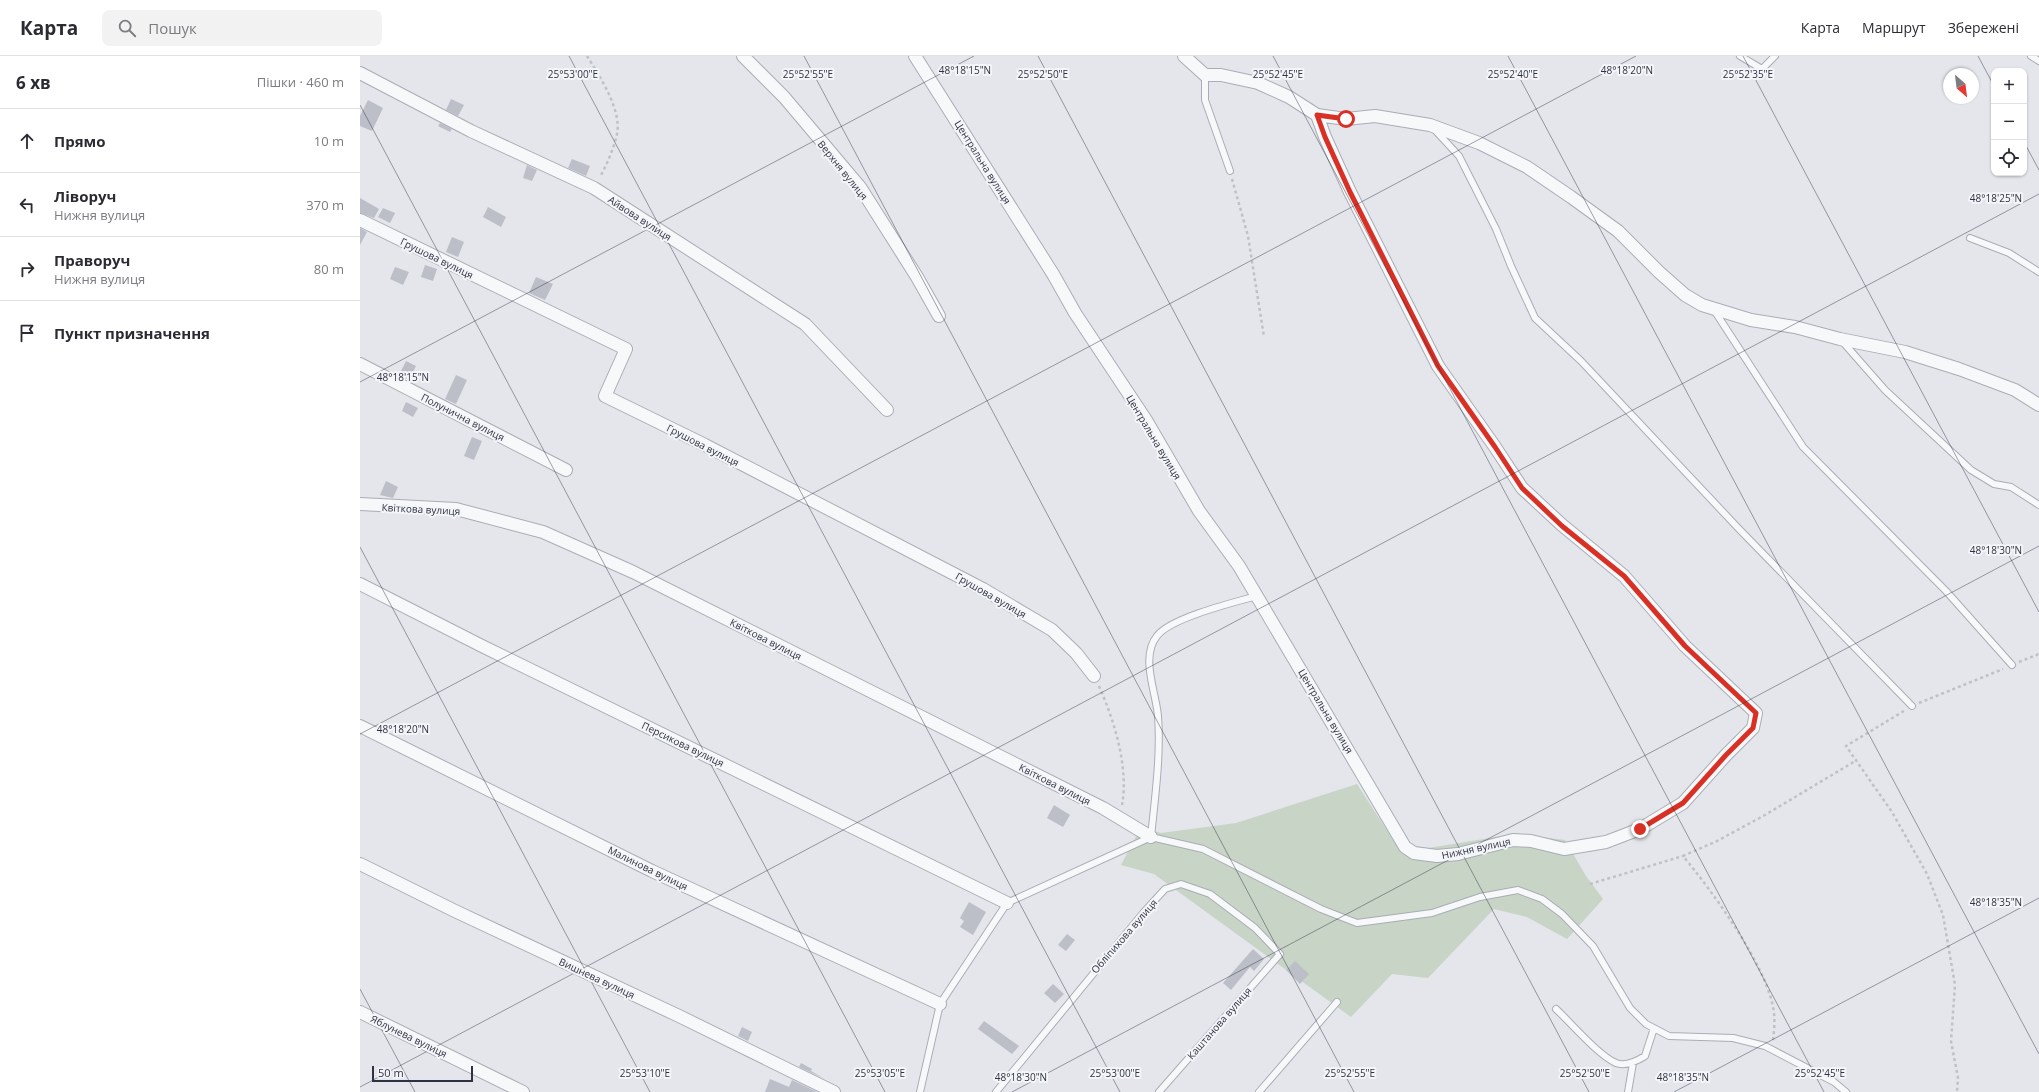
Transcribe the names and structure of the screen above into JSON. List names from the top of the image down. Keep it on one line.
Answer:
{"streets":{"street":["Центральна вулиця","Верхня вулиця","Айвова вулиця","Грушова вулиця","Полунична вулиця","Квіткова вулиця","Персикова вулиця","Нижня вулиця","Малинова вулиця","Вишнева вулиця","Яблунева вулиця"],"lane":["Обліпихова вулиця","Каштанова вулиця"]},"crossings":[["Центральна вулиця","Нижня вулиця"],["Обліпихова вулиця","Каштанова вулиця"]],"scale_bar":"50 m","north":"bottom right","page":{"header":"Карта","search":"Пошук","nav":["Карта","Маршрут","Збережені"],"heading":["6 хв","Пішки · 460 m"],"map_buttons":["+","−"],"list":[["Прямо","10 m"],["Ліворуч","Нижня вулиця","370 m"],["Праворуч","Нижня вулиця","80 m"],"Пункт призначення"],"scale":"50 m"},"coordinates":["48°18'15\"N","48°18'20\"N","25°53'00\"E","25°52'55\"E","25°52'50\"E","25°52'45\"E","25°52'40\"E","25°52'35\"E","48°18'25\"N","48°18'30\"N","48°18'35\"N","25°53'10\"E","25°53'05\"E"]}
